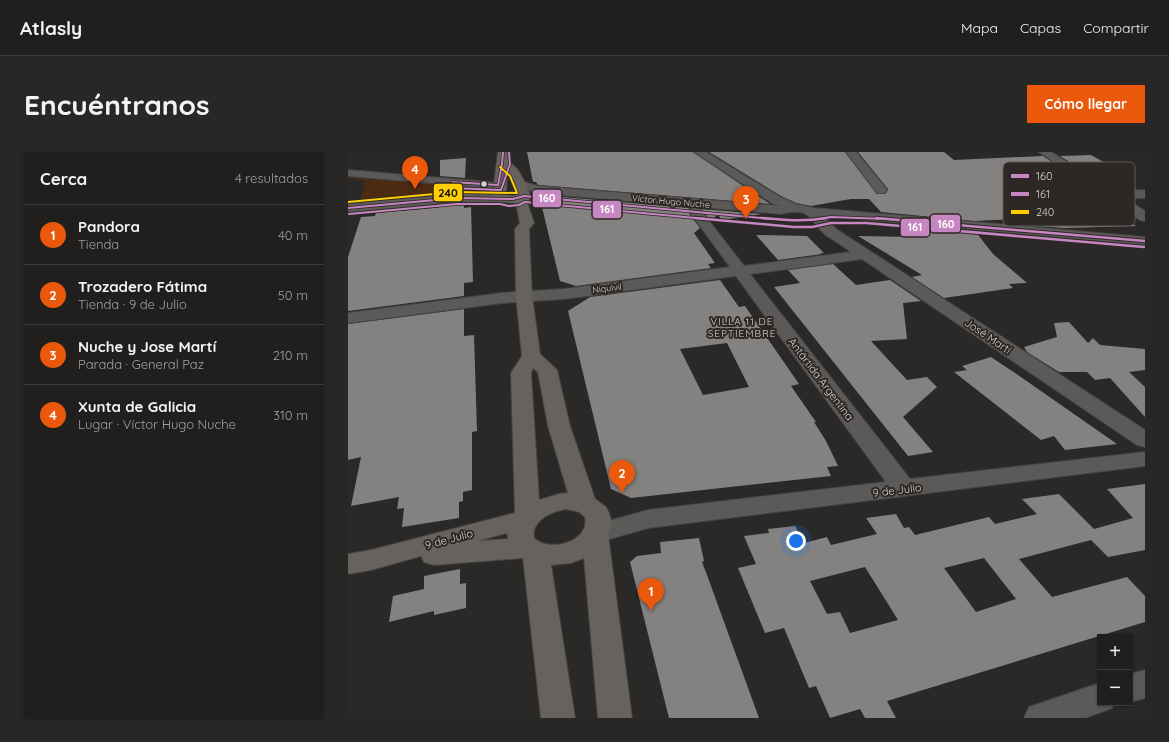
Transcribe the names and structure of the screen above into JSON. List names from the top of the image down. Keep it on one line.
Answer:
{"streets":{"main road":["9 de Julio"],"street":["Víctor Hugo Nuche","Niquivil","José Martí","Antártida Argentina"]},"crossings":[["Niquivil","José Martí"],["Niquivil","Antártida Argentina"],["Antártida Argentina","9 de Julio"]],"districts":["VILLA 11 DE SEPTIEMBRE"],"lines":["transit line 160","transit line 161","transit line 240"],"legend":["160","161","240"],"page":{"header":"Atlasly","nav":["Mapa","Capas","Compartir"],"buttons":"Cómo llegar","title":"Encuéntranos","heading":["Cerca","4 resultados"],"pins":["4","3","2","1"],"list":[{"mark":"1","name":"Pandora","note":"Tienda","value":"40 m"},{"mark":"2","name":"Trozadero Fátima","note":"Tienda · 9 de Julio","value":"50 m"},{"mark":"3","name":"Nuche y Jose Martí","note":"Parada · General Paz","value":"210 m"},{"mark":"4","name":"Xunta de Galicia","note":"Lugar · Víctor Hugo Nuche","value":"310 m"}],"map_buttons":["+","−"]}}
